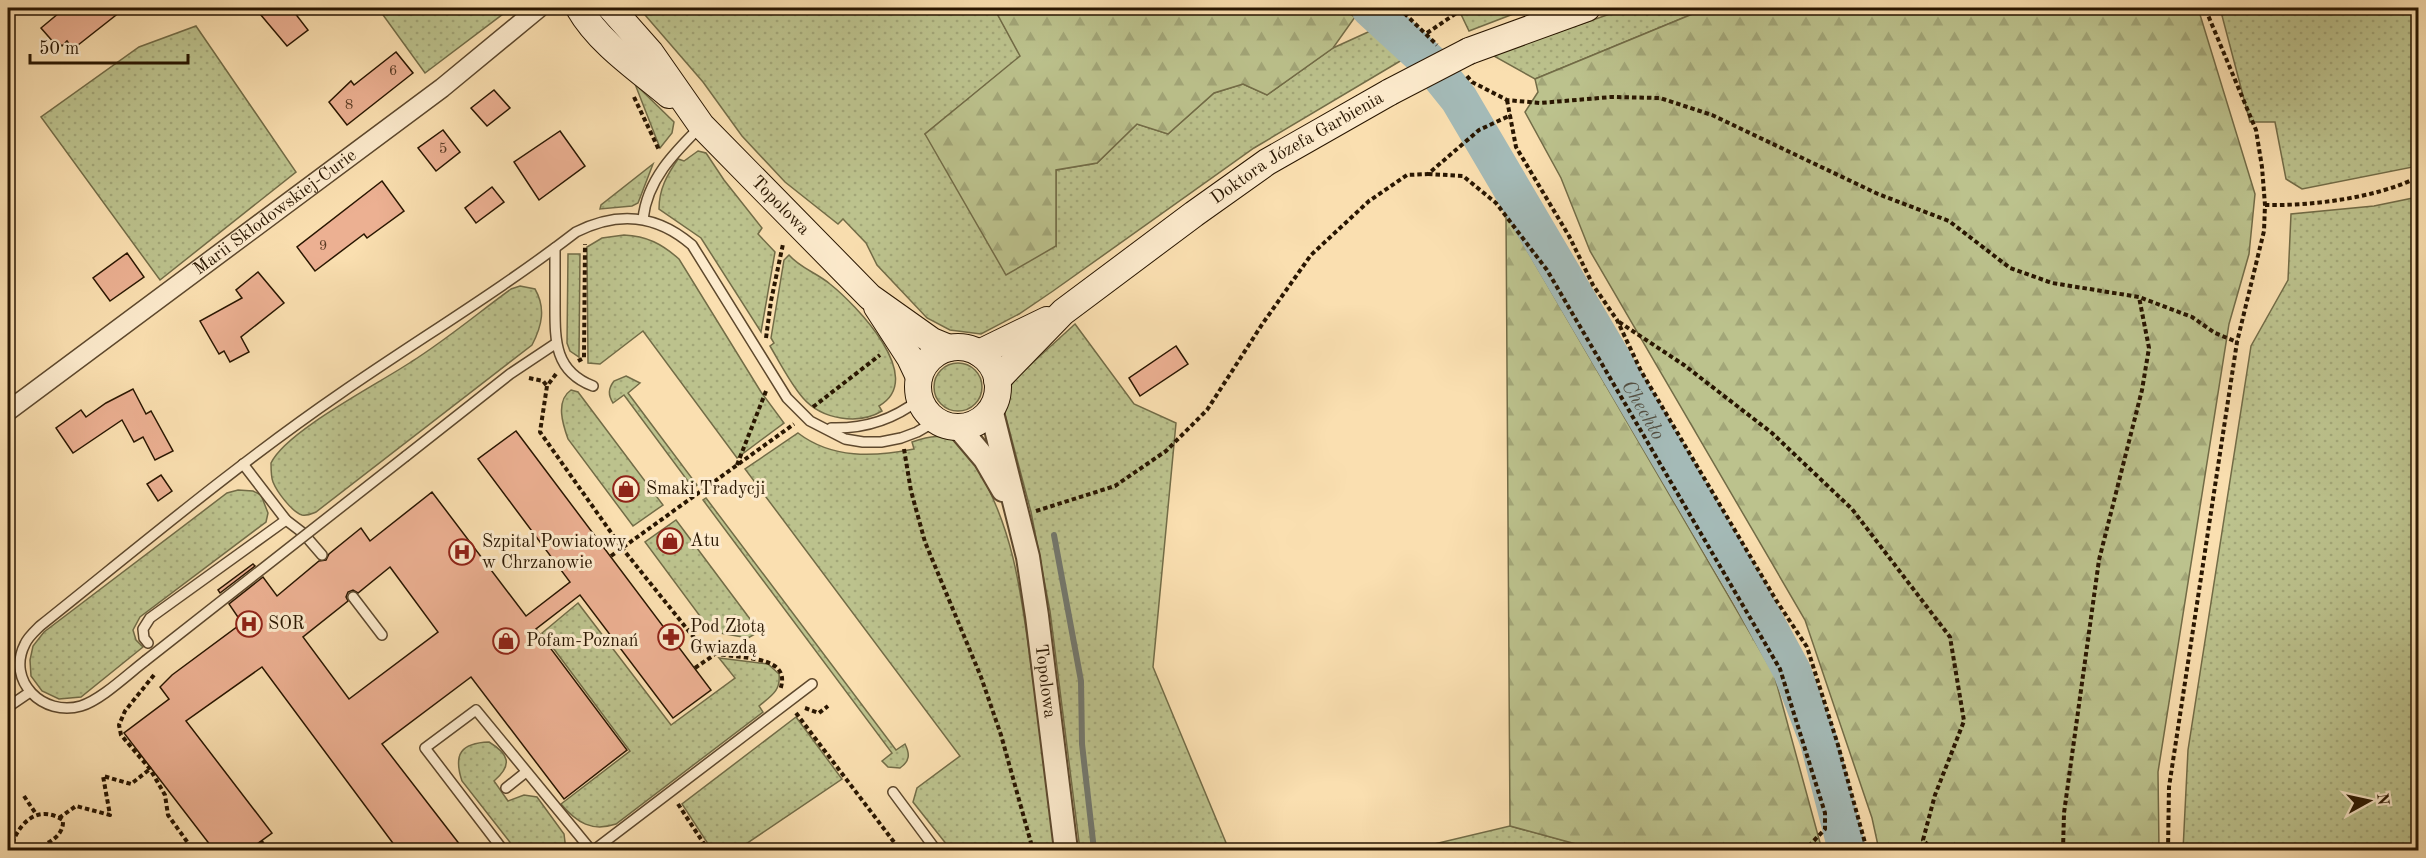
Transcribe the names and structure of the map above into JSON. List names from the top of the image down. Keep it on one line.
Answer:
{"streets":{"main road":["Doktora Józefa Garbienia","Topolowa"],"street":["Marii Skłodowskiej-Curie"]},"crossings":[["Doktora Józefa Garbienia","Topolowa"]],"water":["Chechło"],"places":{"shop":["Smaki Tradycji","Atu","Pofam-Poznań"],"hospital":["Szpital Powiatowy w Chrzanowie","SOR"],"pharmacy":["Pod Złotą Gwiazdą"]},"house_numbers":["6","8","5","9"],"scale_bar":"50 m","north":"right"}
